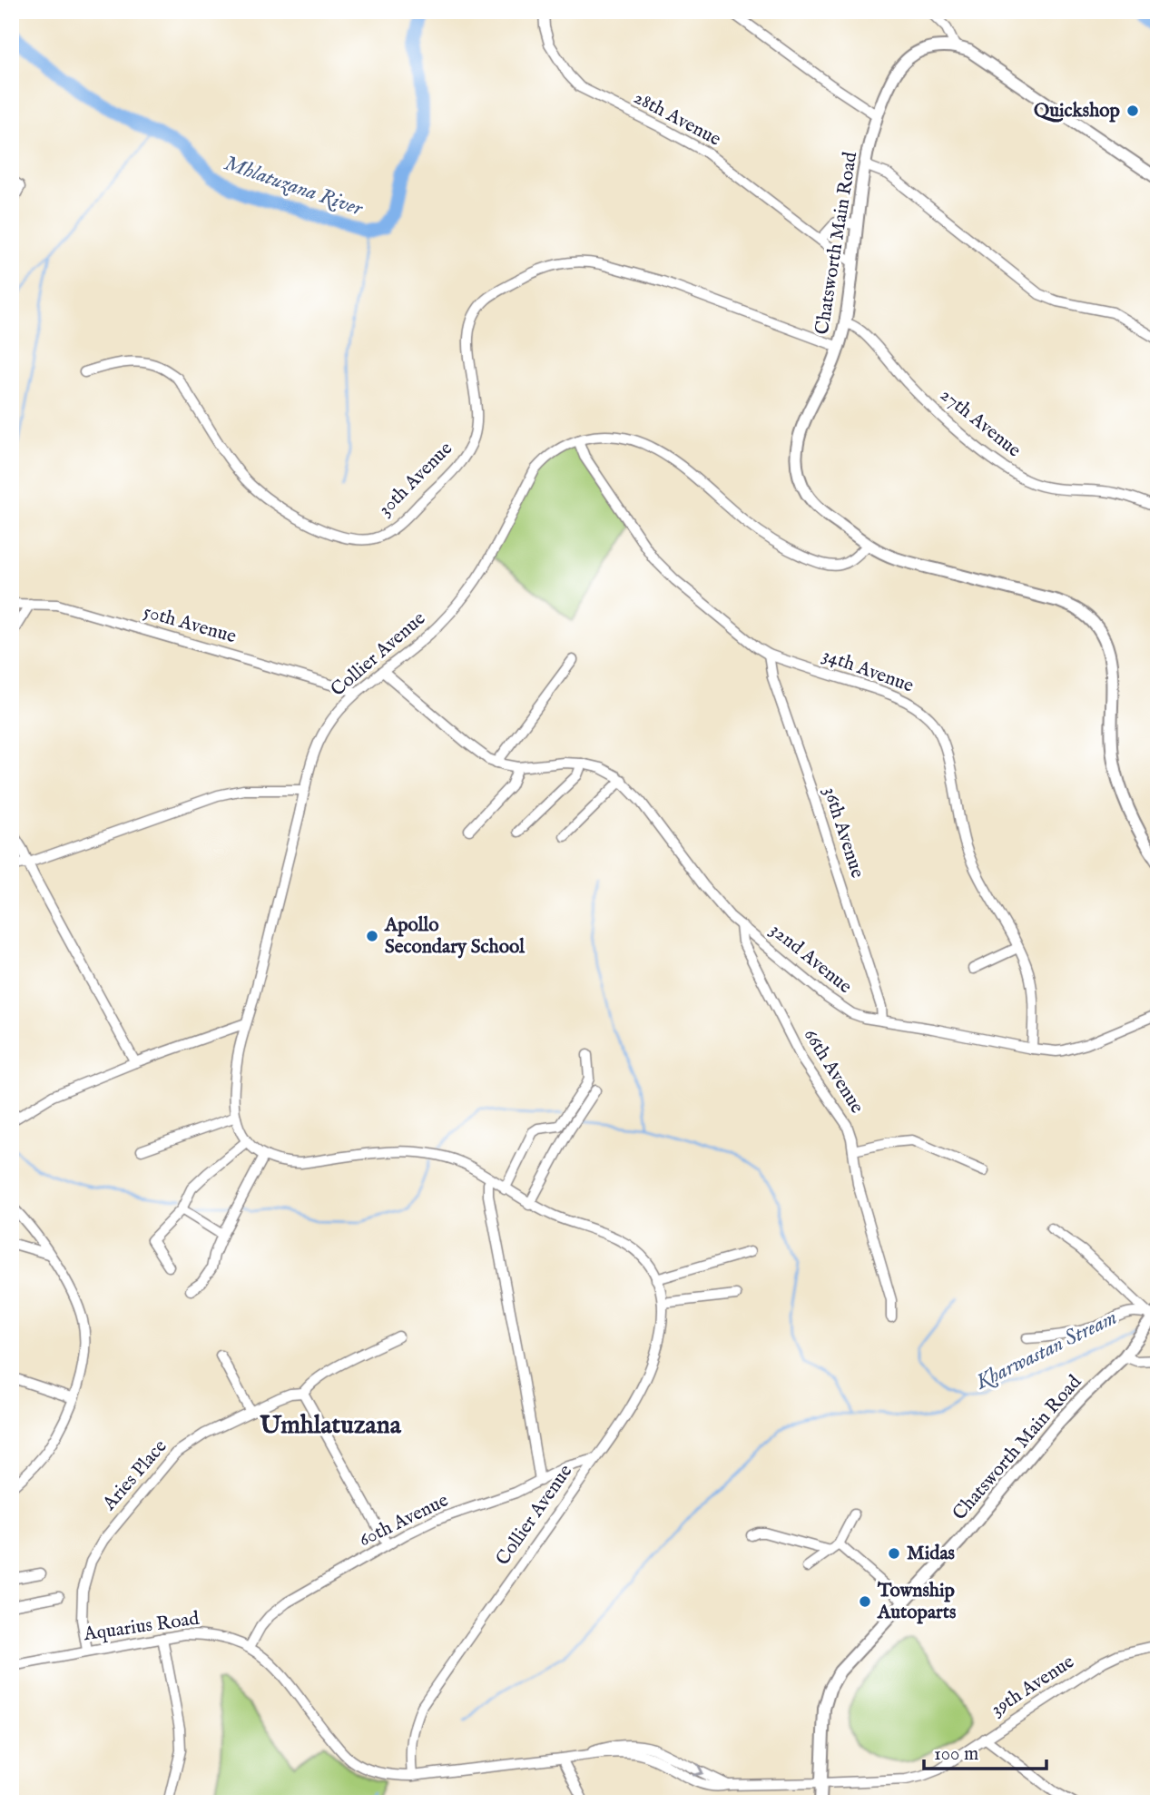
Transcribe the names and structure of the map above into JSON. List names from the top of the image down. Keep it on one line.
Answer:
{"streets":{"street":["28th Avenue","Chatsworth Main Road","27th Avenue","30th Avenue","50th Avenue","Collier Avenue","34th Avenue","36th Avenue","32nd Avenue","66th Avenue","Aries Place","60th Avenue","Aquarius Road","39th Avenue"]},"crossings":[["28th Avenue","Chatsworth Main Road"],["Chatsworth Main Road","27th Avenue"],["Chatsworth Main Road","30th Avenue"],["Chatsworth Main Road","Collier Avenue"],["Chatsworth Main Road","39th Avenue"],["50th Avenue","Collier Avenue"],["Collier Avenue","34th Avenue"],["Collier Avenue","32nd Avenue"],["Collier Avenue","60th Avenue"],["Collier Avenue","Aquarius Road"],["34th Avenue","36th Avenue"],["34th Avenue","32nd Avenue"],["36th Avenue","32nd Avenue"],["32nd Avenue","66th Avenue"],["Aries Place","Aquarius Road"],["60th Avenue","Aquarius Road"]],"districts":["Umhlatuzana"],"water":["Mhlatuzana River","Kharwastan Stream"],"places":["Quickshop","Apollo Secondary School","Midas","Township Autoparts"],"scale_bar":"100 m"}
